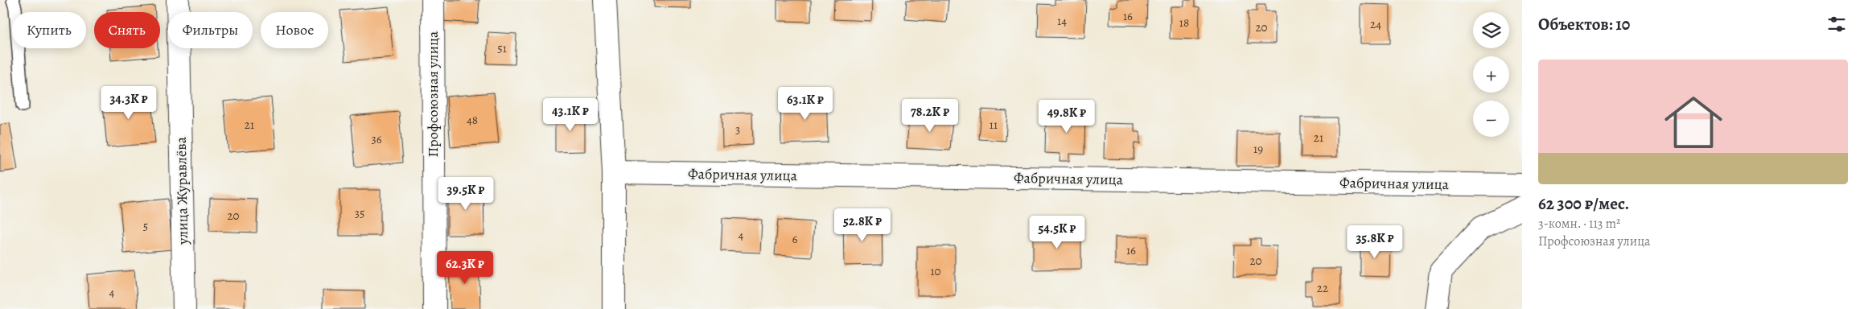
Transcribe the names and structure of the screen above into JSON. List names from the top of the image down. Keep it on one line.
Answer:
{"streets":{"street":["Профсоюзная улица","Фабричная улица","улица Журавлёва"]},"house_numbers":["16","14","18","24","20","51","48","21","11","3","21","36","19","35","20","5","4","6","16","20","10","22","4"],"page":{"heading":"Объектов: 10","map_buttons":["+","−"],"chip":["Купить","Снять","Фильтры","Новое"],"list":[{"name":"62 300 ₽/мес.","note":"3-комн. · 113 m² · Профсоюзная улица"}],"price":["34.3K ₽","63.1K ₽","43.1K ₽","78.2K ₽","49.8K ₽","39.5K ₽","52.8K ₽","54.5K ₽","35.8K ₽","62.3K ₽"]}}
